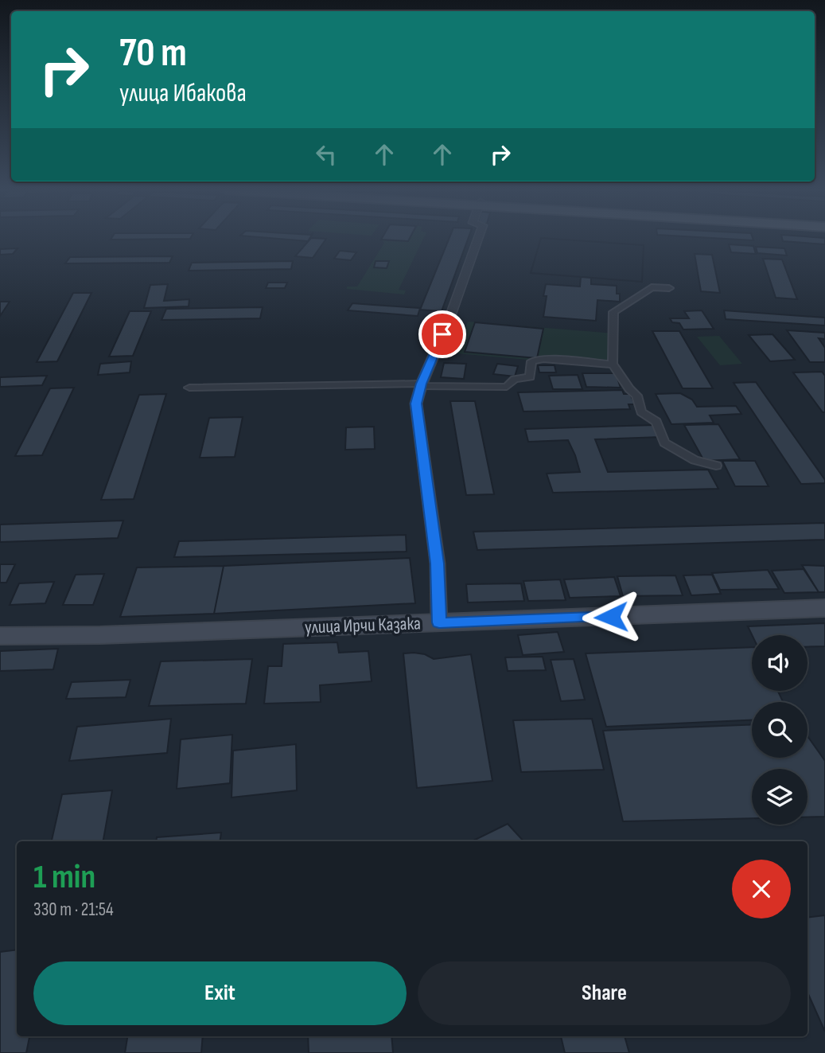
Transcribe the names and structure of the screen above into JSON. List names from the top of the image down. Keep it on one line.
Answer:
{"streets":{"main road":["улица Ирчи Казака"]},"page":{"turn":["70 m","улица Ибакова"],"heading":["1 min","330 m · 21:54"],"buttons":["Exit","Share"]}}
